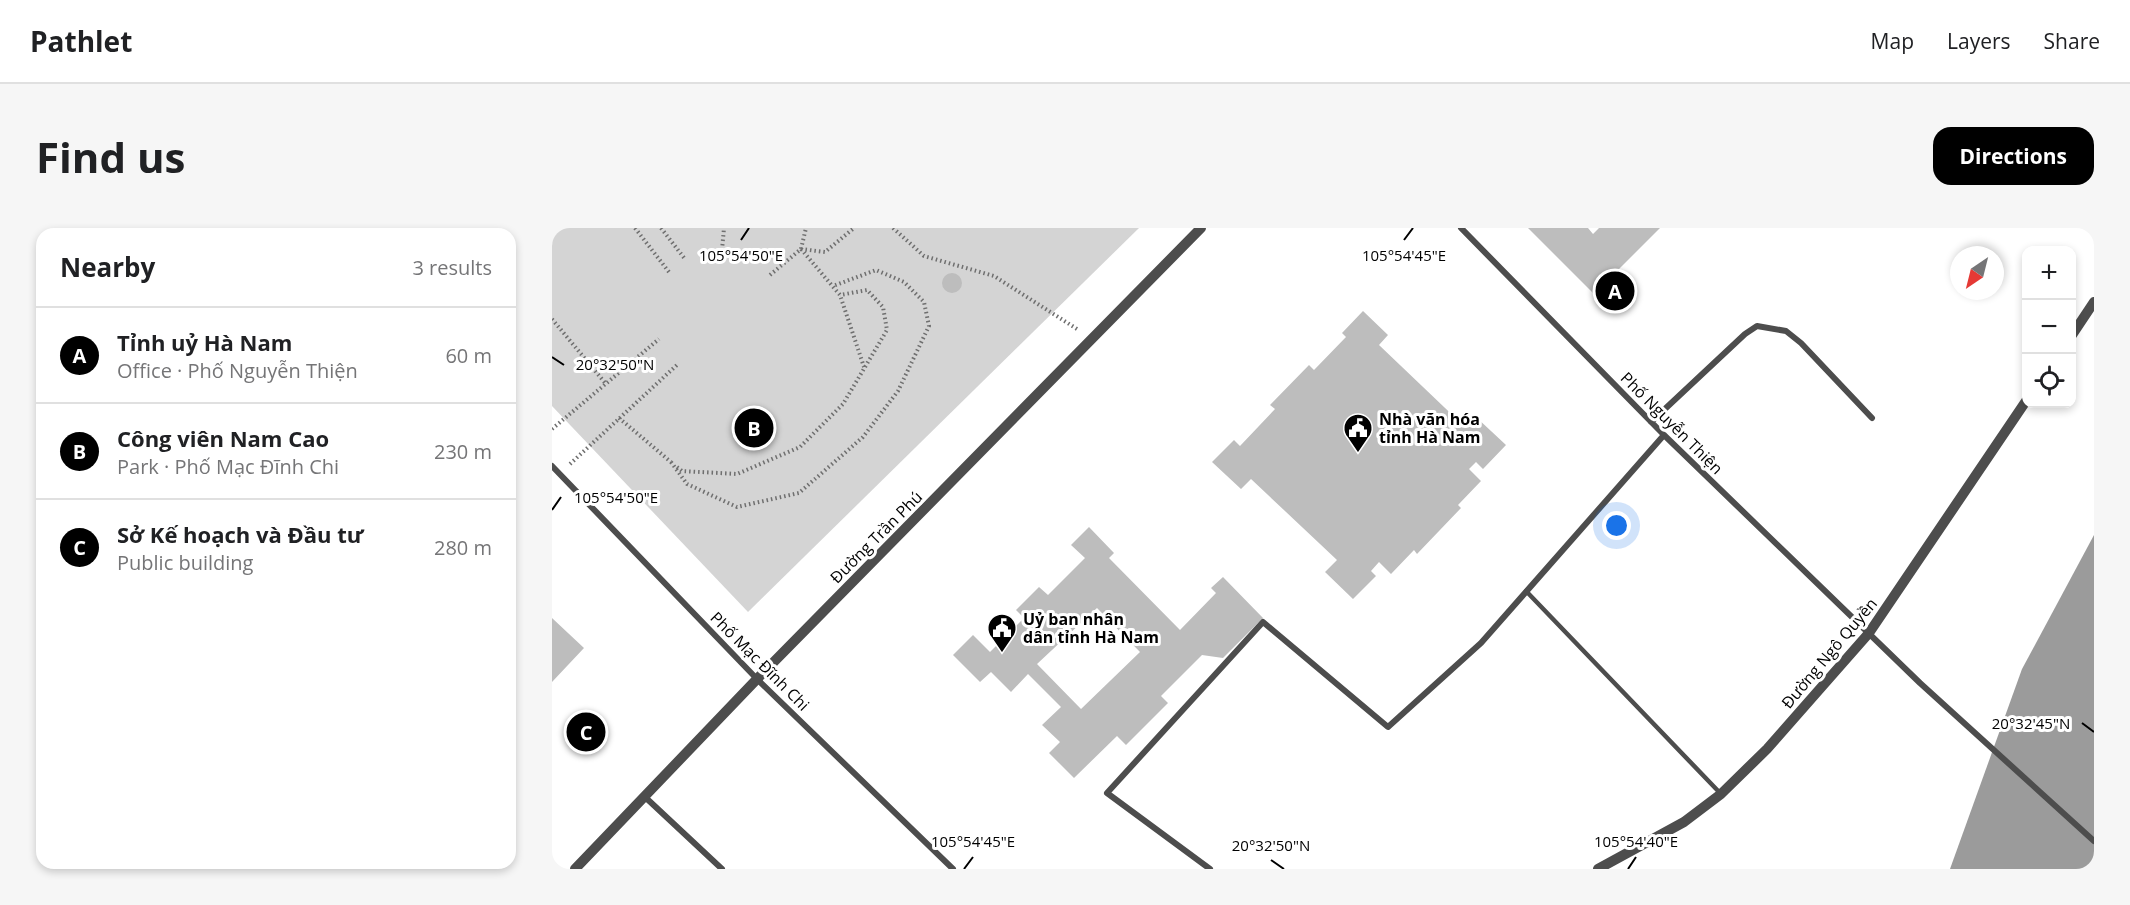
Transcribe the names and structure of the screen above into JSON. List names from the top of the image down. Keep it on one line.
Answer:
{"streets":{"street":["Phố Nguyễn Thiện","Đường Trần Phú","Đường Ngô Quyền","Phố Mạc Đĩnh Chi"]},"crossings":[["Phố Nguyễn Thiện","Đường Ngô Quyền"],["Đường Trần Phú","Phố Mạc Đĩnh Chi"]],"places":{"public building":["Nhà văn hóa tỉnh Hà Nam","Uỷ ban nhân dân tỉnh Hà Nam"]},"north":"bottom left","page":{"header":"Pathlet","nav":["Map","Layers","Share"],"buttons":"Directions","title":"Find us","heading":["Nearby","3 results"],"map_buttons":["+","−"],"pins":["A","B","C"],"list":[{"mark":"A","name":"Tỉnh uỷ Hà Nam","note":"Office · Phố Nguyễn Thiện","value":"60 m"},{"mark":"B","name":"Công viên Nam Cao","note":"Park · Phố Mạc Đĩnh Chi","value":"230 m"},{"mark":"C","name":"Sở Kế hoạch và Đầu tư","note":"Public building","value":"280 m"}]},"coordinates":["105°54'50\"E","105°54'45\"E","20°32'50\"N","20°32'45\"N","105°54'40\"E"]}
